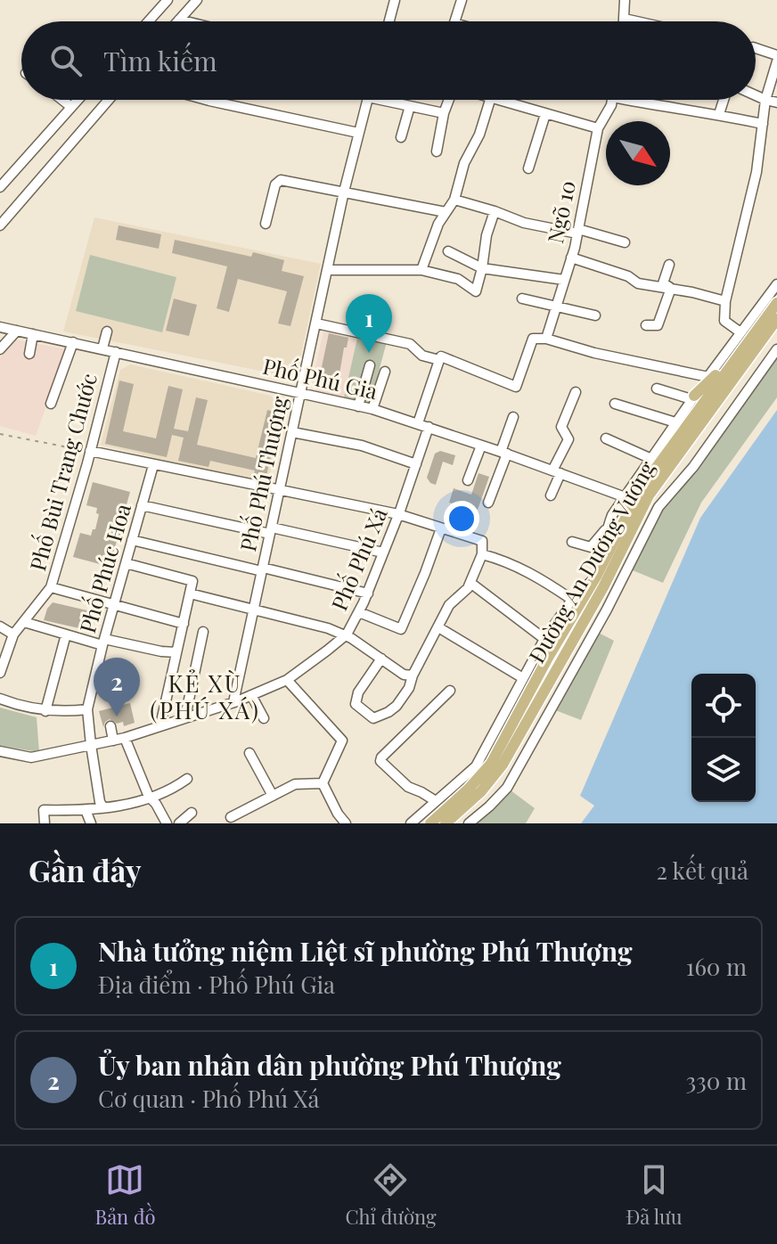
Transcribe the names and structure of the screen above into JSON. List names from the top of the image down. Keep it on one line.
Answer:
{"streets":{"main road":["Đường An Dương Vương"],"street":["Ngõ 10","Phố Phú Gia","Phố Bùi Trang Chước","Phố Phú Thượng","Phố Phú Xá","Phố Phúc Hoa"]},"crossings":[["Phố Phú Gia","Phố Bùi Trang Chước"],["Phố Phú Gia","Phố Phú Thượng"],["Phố Phú Gia","Phố Phú Xá"],["Phố Phú Gia","Đường An Dương Vương"],["Phố Phú Thượng","Phố Phú Xá"],["Phố Phú Xá","Phố Phúc Hoa"]],"districts":["KẺ XÙ (PHÚ XÁ)"],"north":"bottom right","page":{"search":"Tìm kiếm","pins":["1","2"],"heading":["Gần đây","2 kết quả"],"list":[{"mark":"1","name":"Nhà tưởng niệm Liệt sĩ phường Phú Thượng","note":"Địa điểm · Phố Phú Gia","value":"160 m"},{"mark":"2","name":"Ủy ban nhân dân phường Phú Thượng","note":"Cơ quan · Phố Phú Xá","value":"330 m"}],"nav":["Bản đồ","Chỉ đường","Đã lưu"]}}
